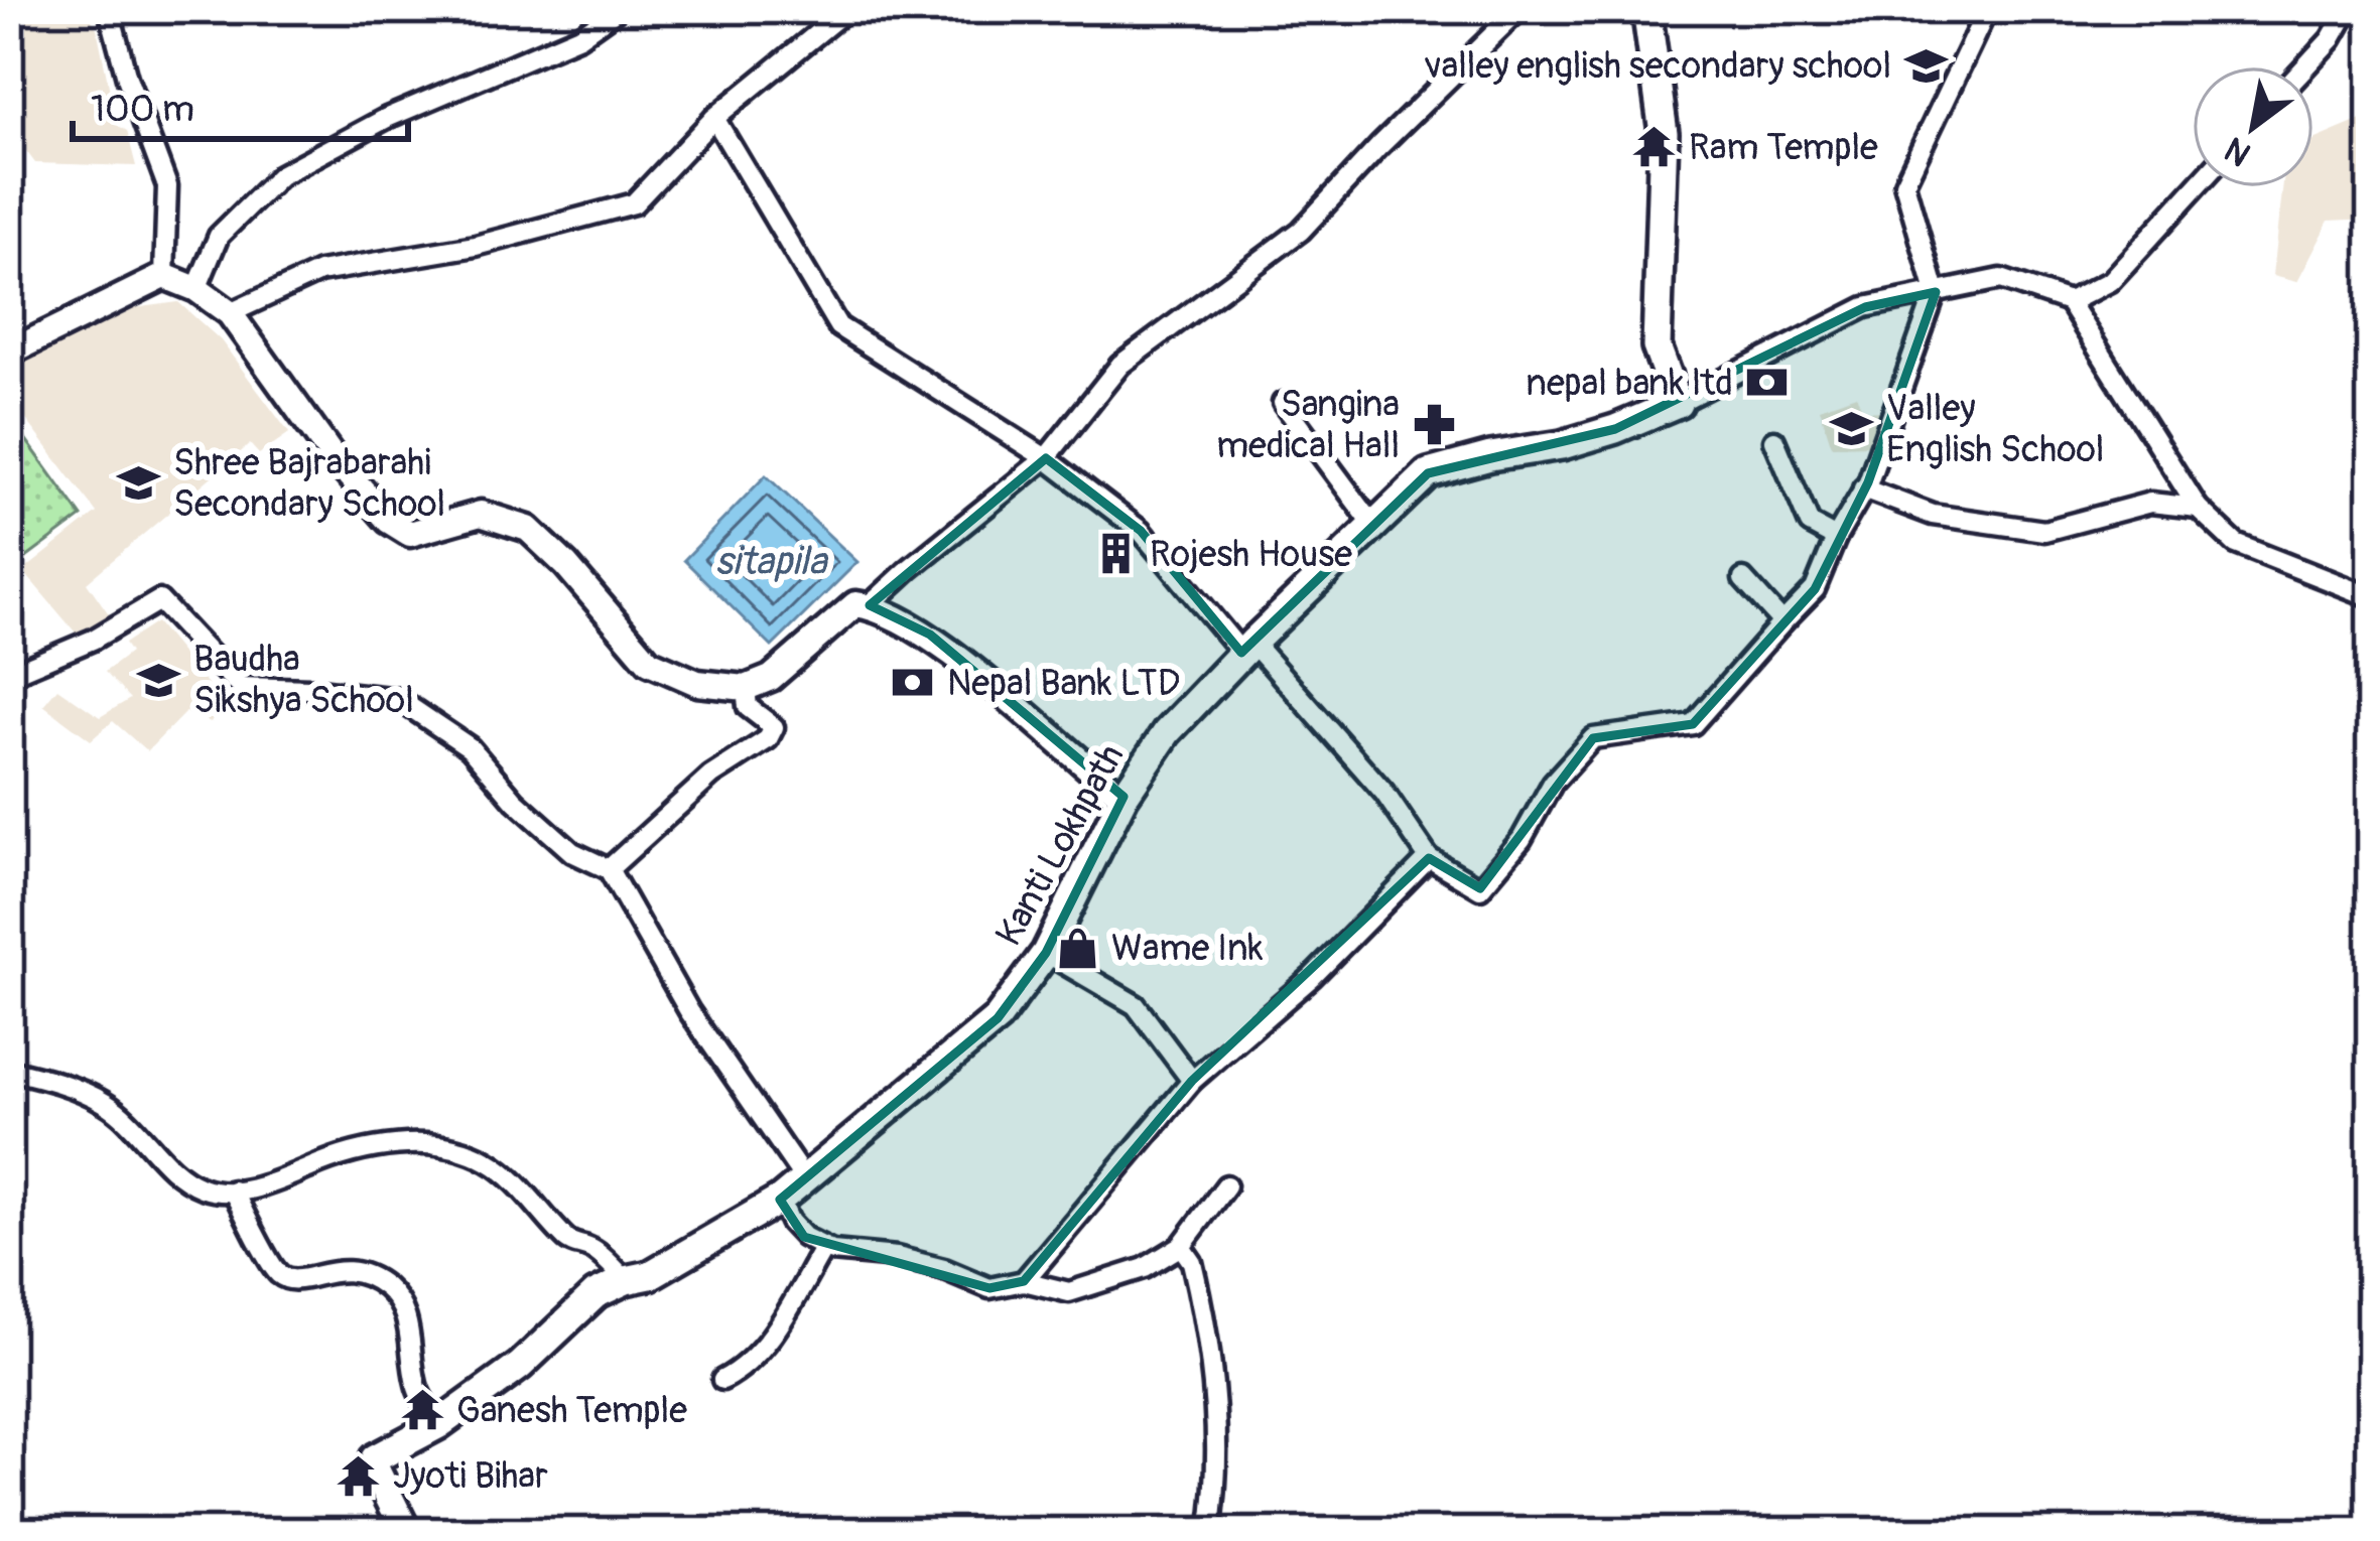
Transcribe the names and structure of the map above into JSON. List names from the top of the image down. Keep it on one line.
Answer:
{"streets":{"main road":["Kanti Lokhpath"]},"water":["sitapila"],"places":{"school or university":["valley english secondary school","Valley English School","Shree Bajrabarahi Secondary School","Baudha Sikshya School"],"temple":["Ram Temple","Ganesh Temple","Jyoti Bihar"],"bank":["nepal bank ltd","Nepal Bank LTD"],"pharmacy":["Sangina medical Hall"],"building":["Rojesh House"],"shop":["Wame Ink"]},"scale_bar":"100 m","north":"bottom left"}
